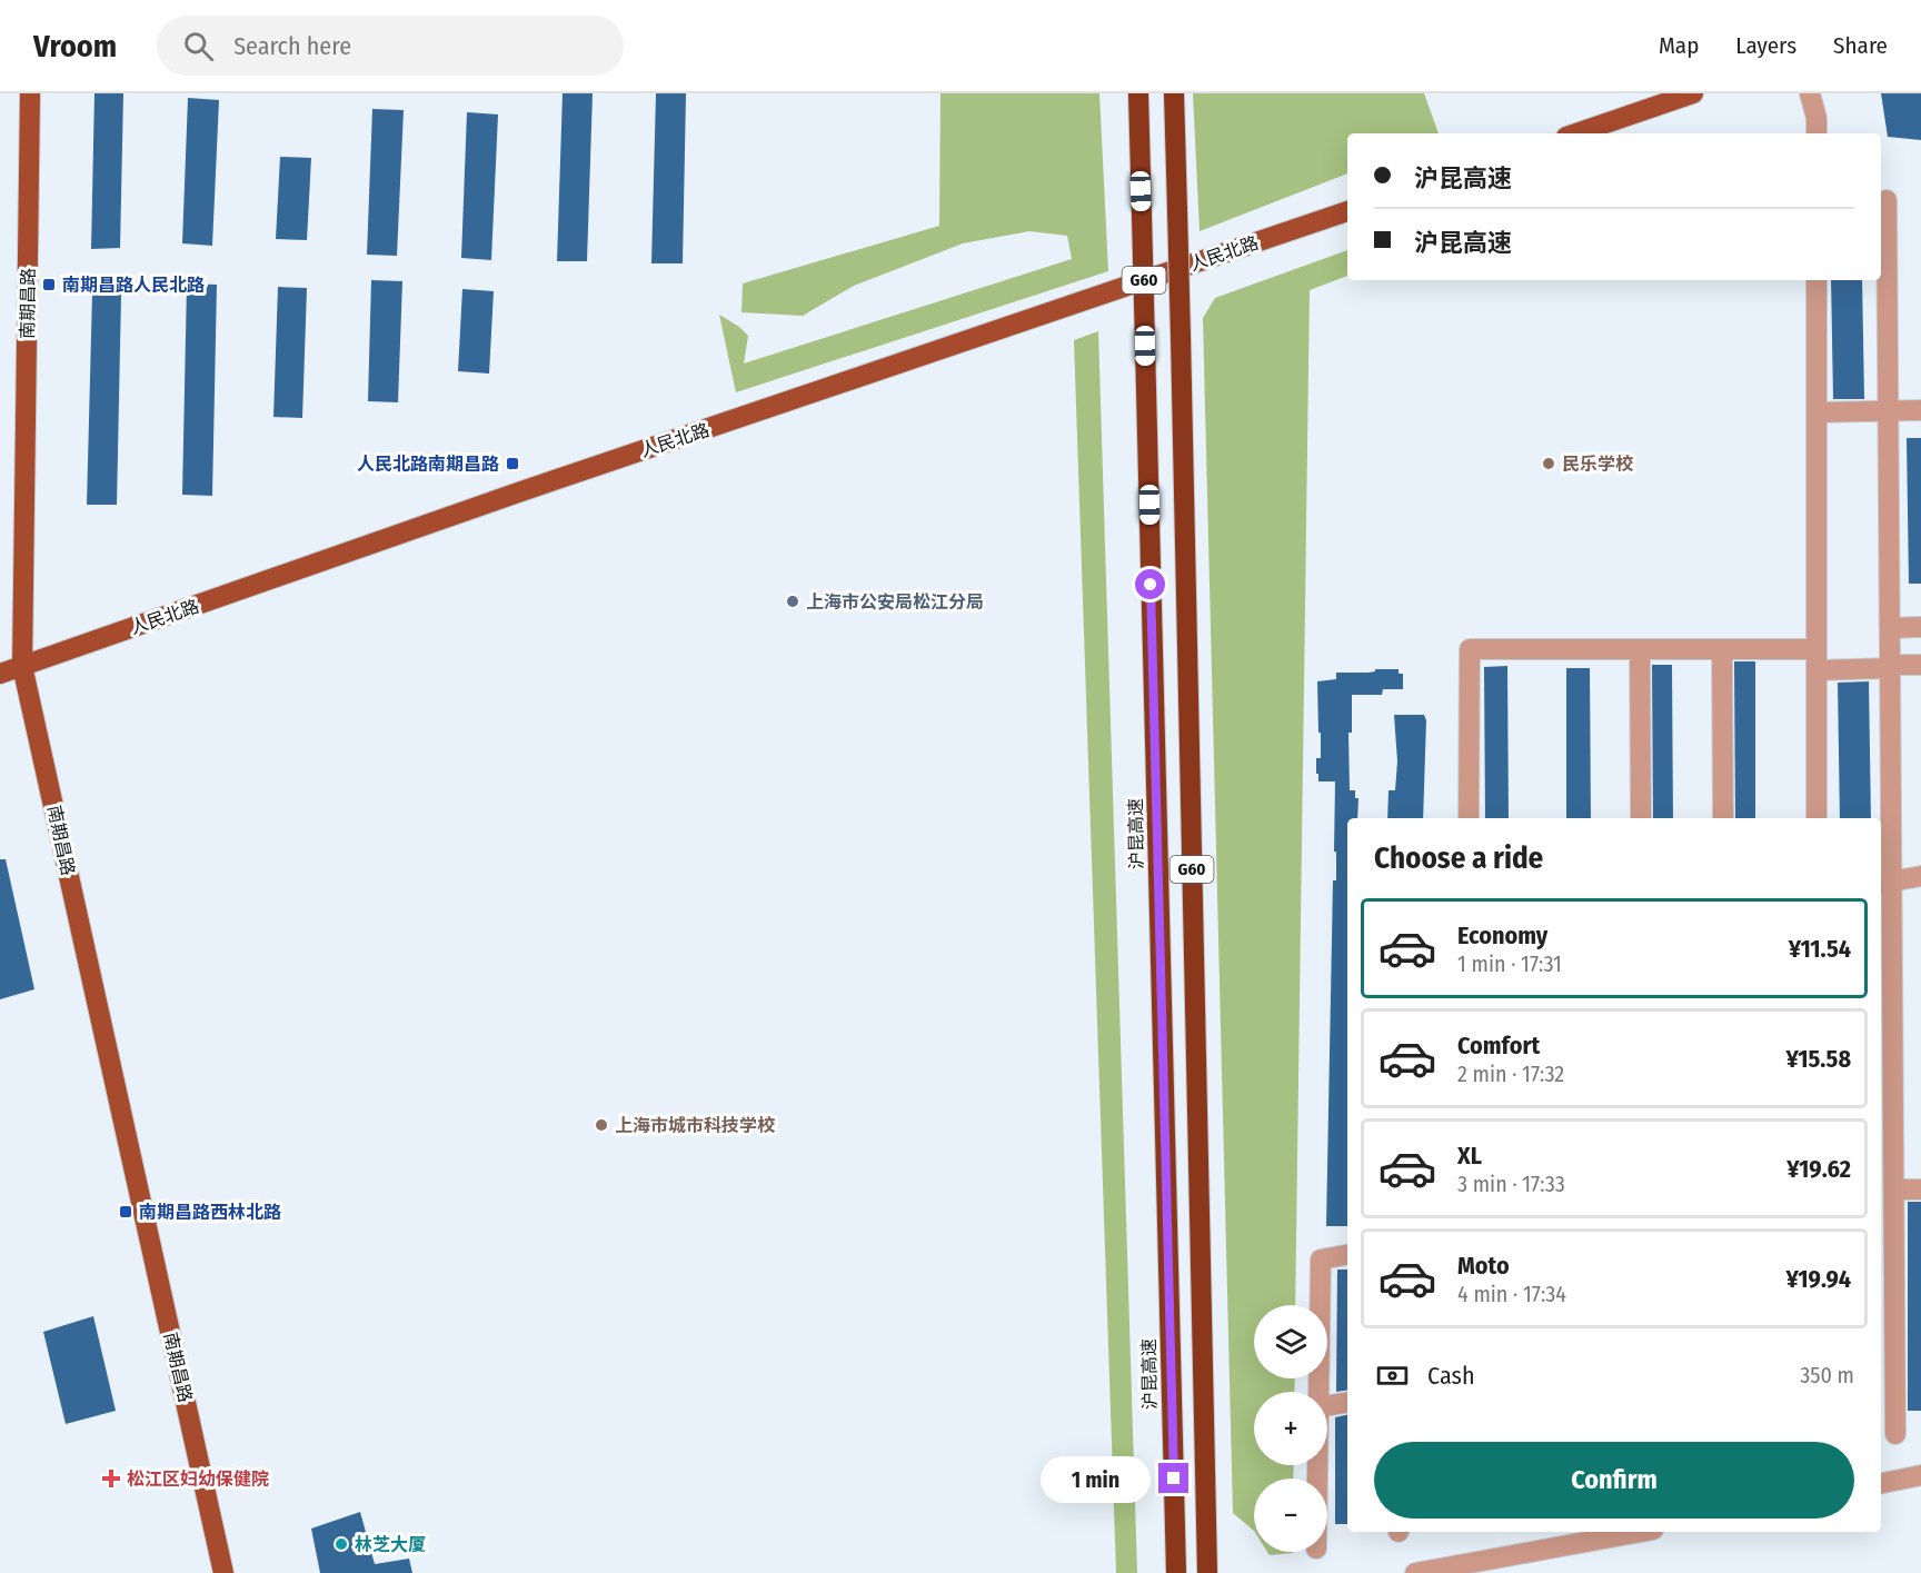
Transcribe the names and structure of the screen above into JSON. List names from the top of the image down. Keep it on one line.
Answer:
{"streets":{"highway":["G60","沪昆高速"],"main road":["人民北路","南期昌路"]},"crossings":[["人民北路","南期昌路"]],"places":{"transit":["南期昌路人民北路","人民北路南期昌路","南期昌路西林北路"],"other":["民乐学校","上海市公安局松江分局","上海市城市科技学校","林芝大厦"],"health":["松江区妇幼保健院"]},"page":{"header":"Vroom","search":"Search here","nav":["Map","Layers","Share"],"banner":["沪昆高速","沪昆高速"],"heading":"Choose a ride","list":[{"name":"Economy","note":"1 min · 17:31","value":"¥11.54"},{"name":"Comfort","note":"2 min · 17:32","value":"¥15.58"},{"name":"XL","note":"3 min · 17:33","value":"¥19.62"},{"name":"Moto","note":"4 min · 17:34","value":"¥19.94"}],"map_buttons":["+","−"],"pay":["Cash","350 m"],"buttons":"Confirm","bubble":"1 min"}}
